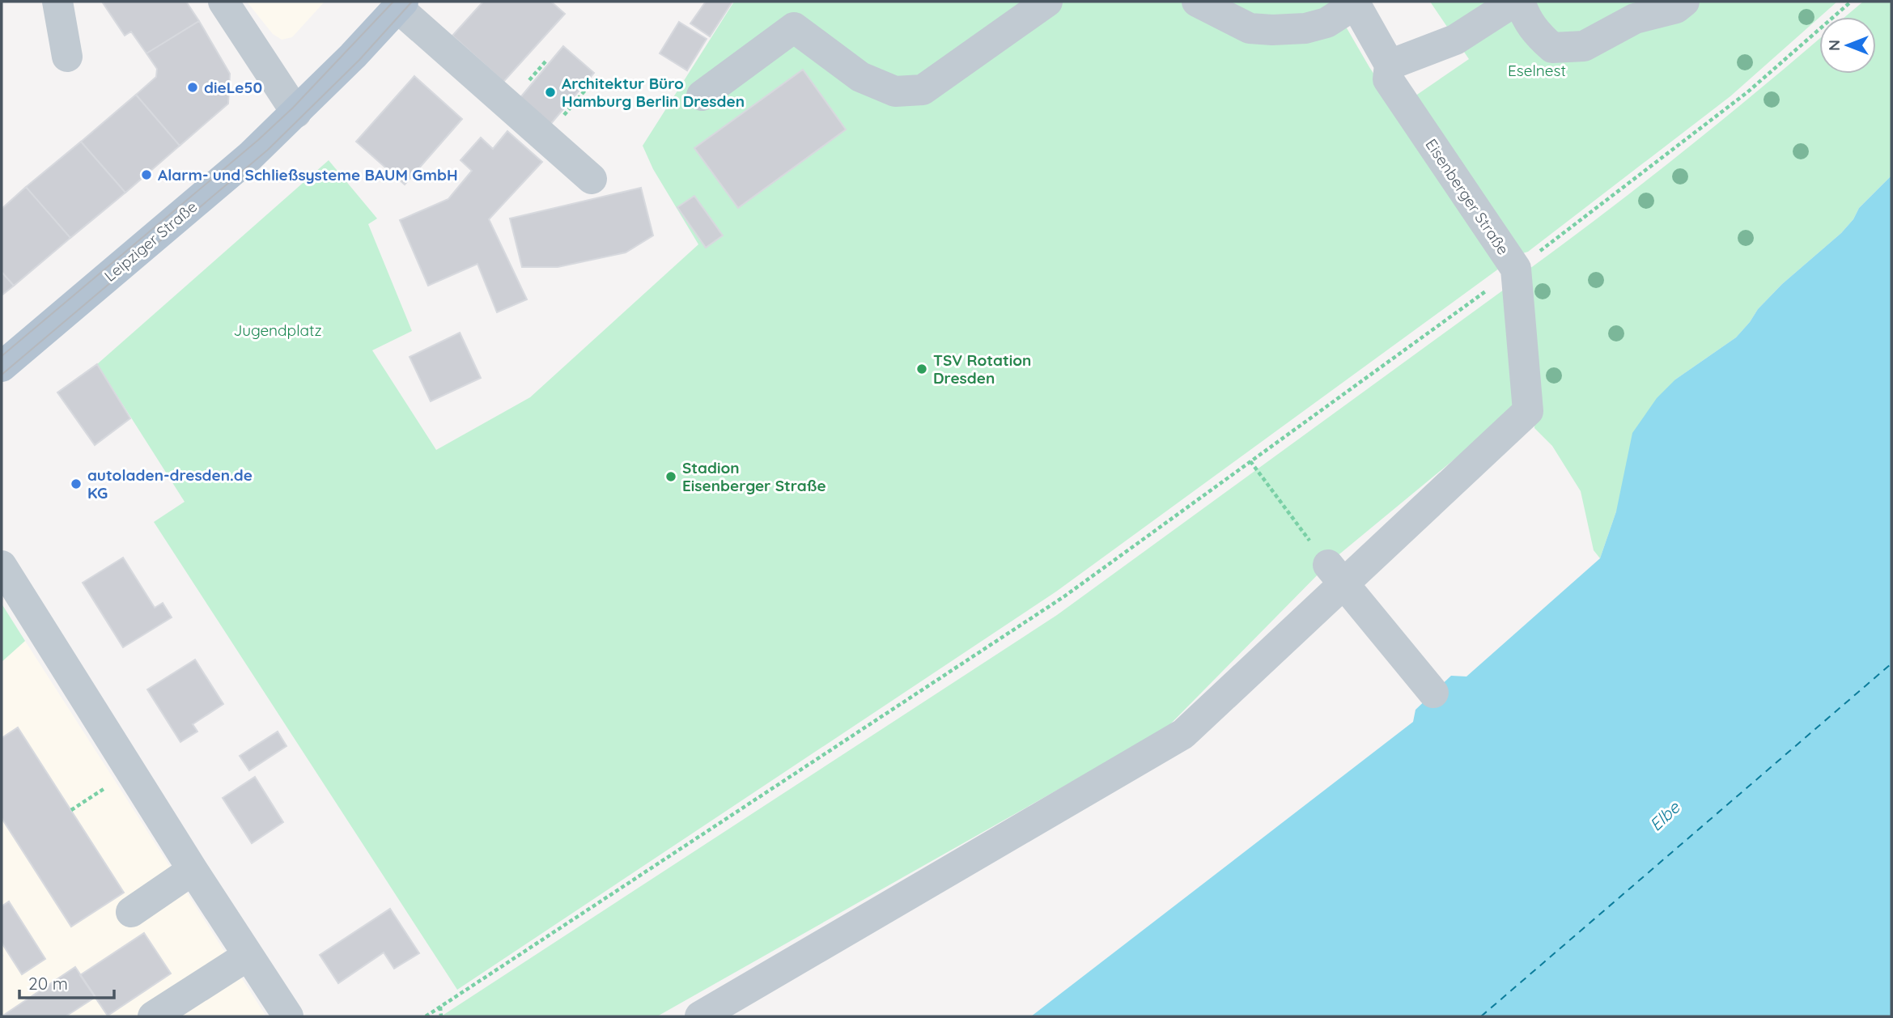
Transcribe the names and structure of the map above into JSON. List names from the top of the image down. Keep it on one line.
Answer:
{"streets":{"main road":["Leipziger Straße"],"street":["Eisenberger Straße"]},"water":["Elbe"],"parks":["Eselnest","Jugendplatz"],"places":["dieLe50","Architektur Büro Hamburg Berlin Dresden","Alarm- und Schließsysteme BAUM GmbH","TSV Rotation Dresden","Stadion Eisenberger Straße","autoladen-dresden.de KG"],"scale_bar":"20 m","north":"left"}
